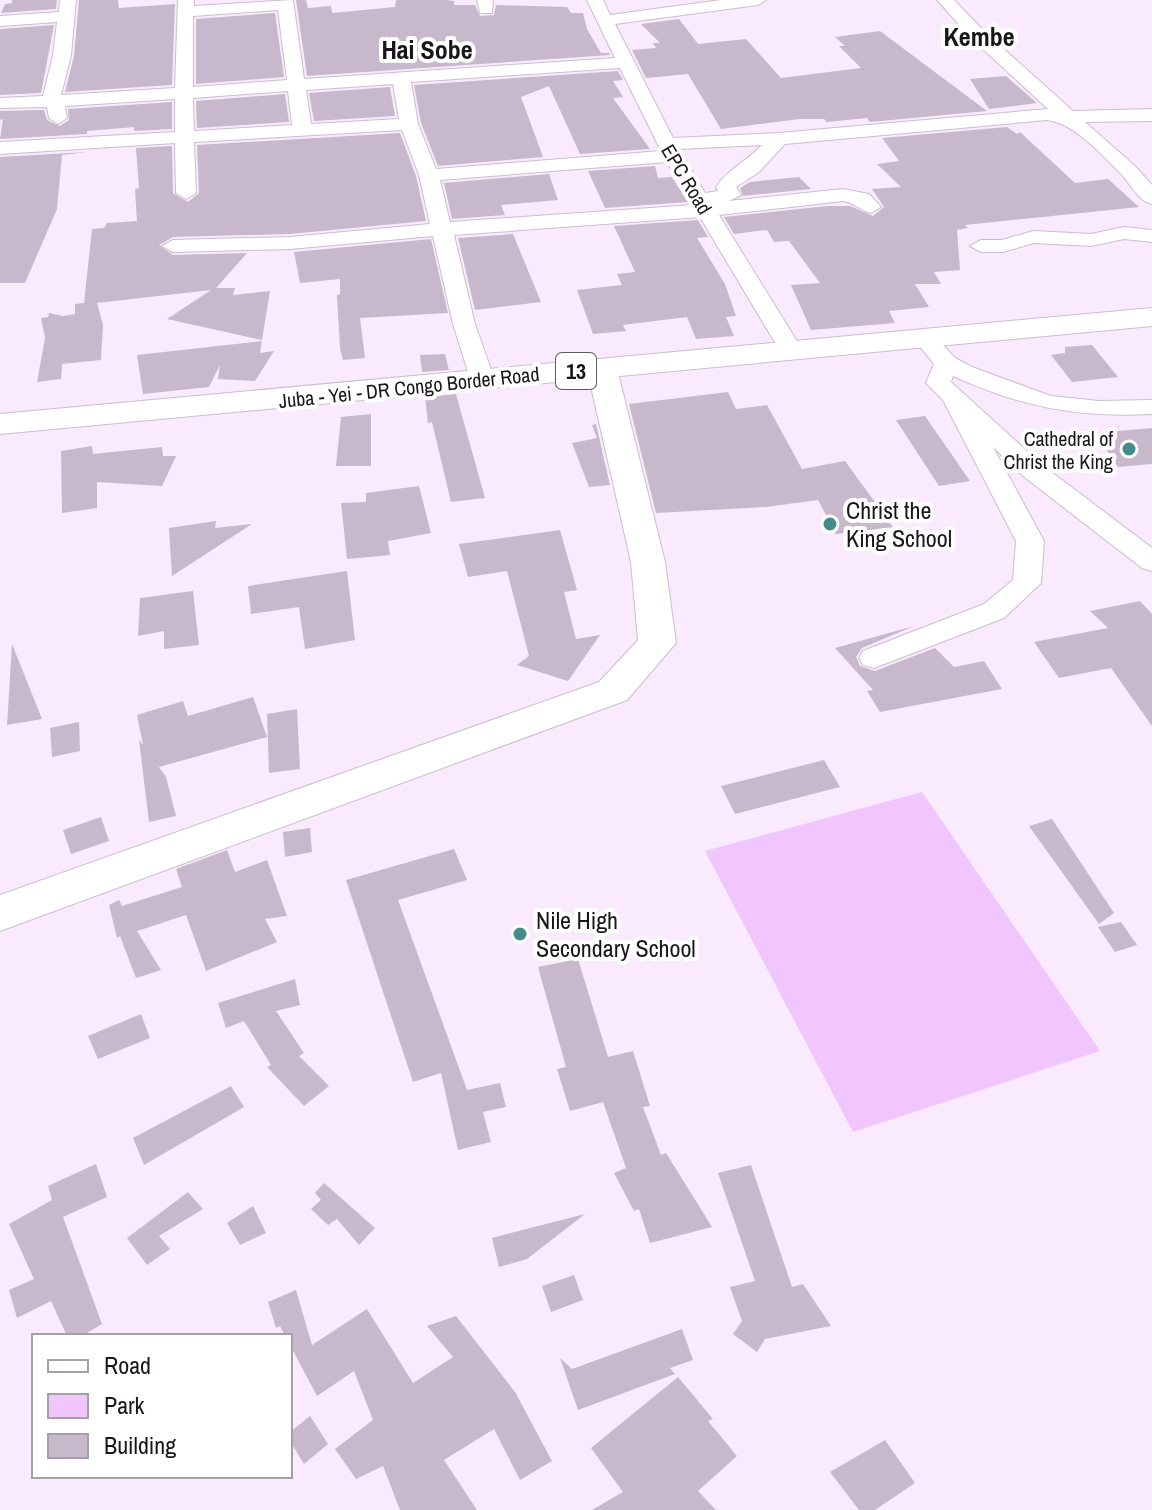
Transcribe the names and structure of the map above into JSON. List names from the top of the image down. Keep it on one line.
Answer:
{"streets":{"main road":["13","Juba - Yei - DR Congo Border Road"],"street":["EPC Road"]},"crossings":[["EPC Road","Juba - Yei - DR Congo Border Road"]],"districts":["Kembe","Hai Sobe"],"places":["Cathedral of Christ the King","Christ the King School","Nile High Secondary School"],"legend":["Road","Park","Building"]}
